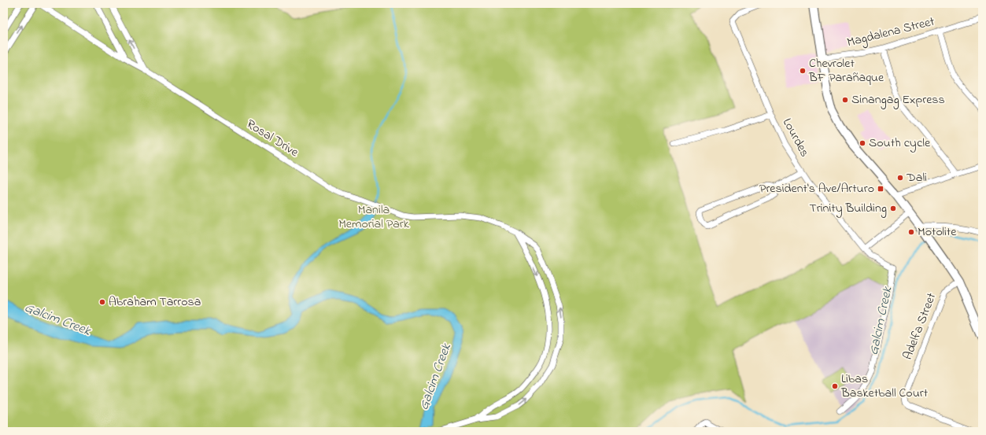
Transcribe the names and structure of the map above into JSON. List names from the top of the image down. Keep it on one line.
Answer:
{"streets":{"street":["Magdalena Street","Lourdes","Rosal Drive","Adelfa Street"]},"water":["Galcim Creek"],"parks":["Manila Memorial Park"],"places":{"other":["Chevrolet BF Parañaque","Sinangag Express","South cycle","Dali","Trinity Building","Motolite","Abraham Tarrosa","Libas Basketball Court"],"transit":["President's Ave/Arturo"]}}
